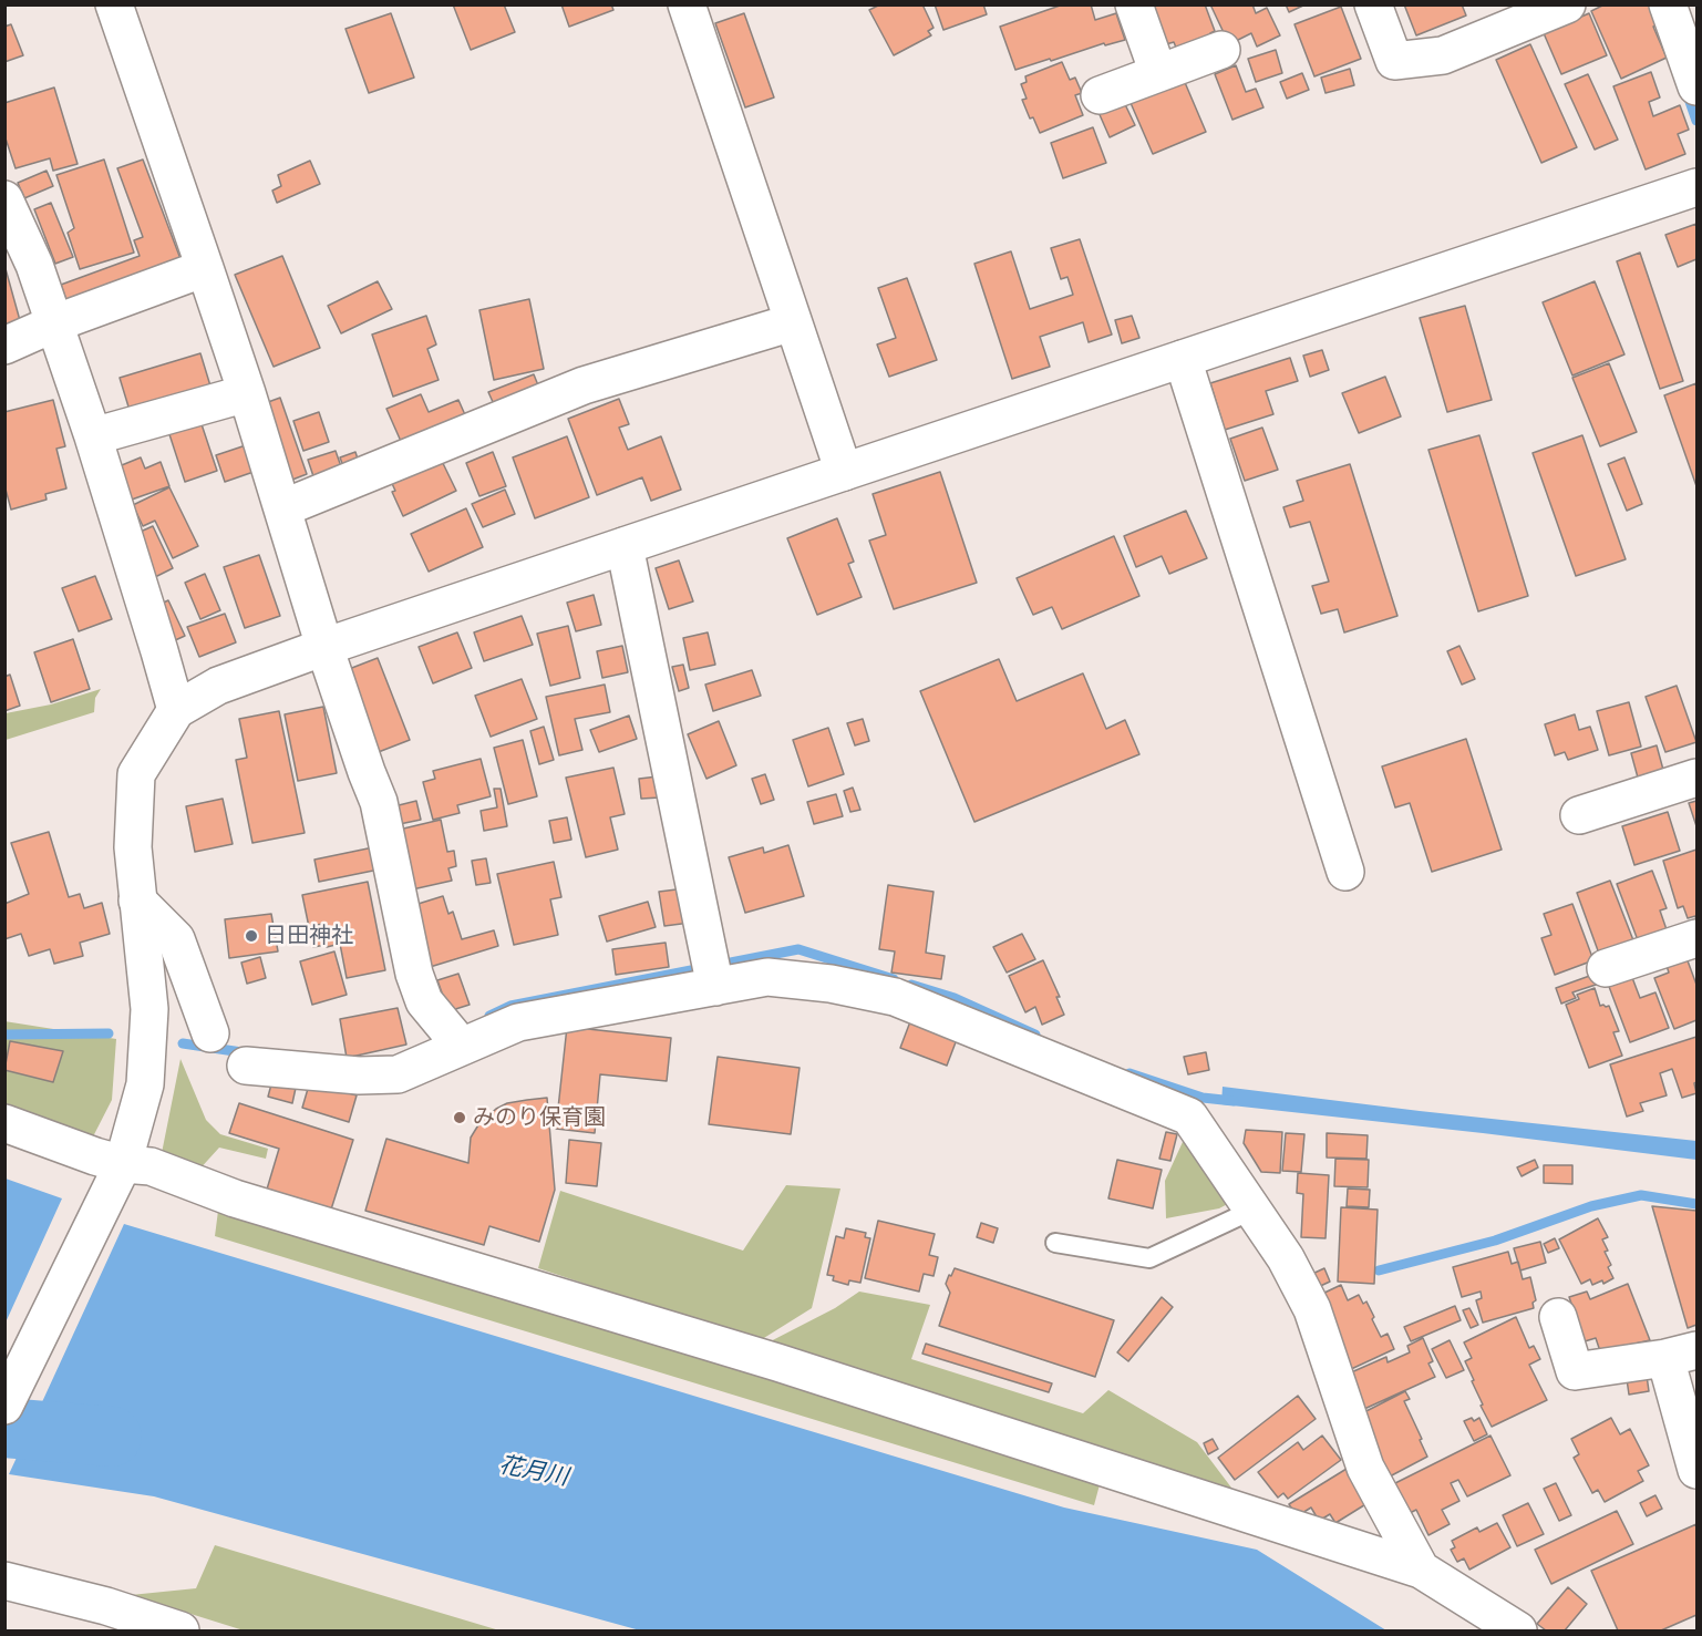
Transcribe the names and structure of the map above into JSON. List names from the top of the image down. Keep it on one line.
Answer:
{"water":["花月川"],"places":["日田神社","みのり保育園"]}
